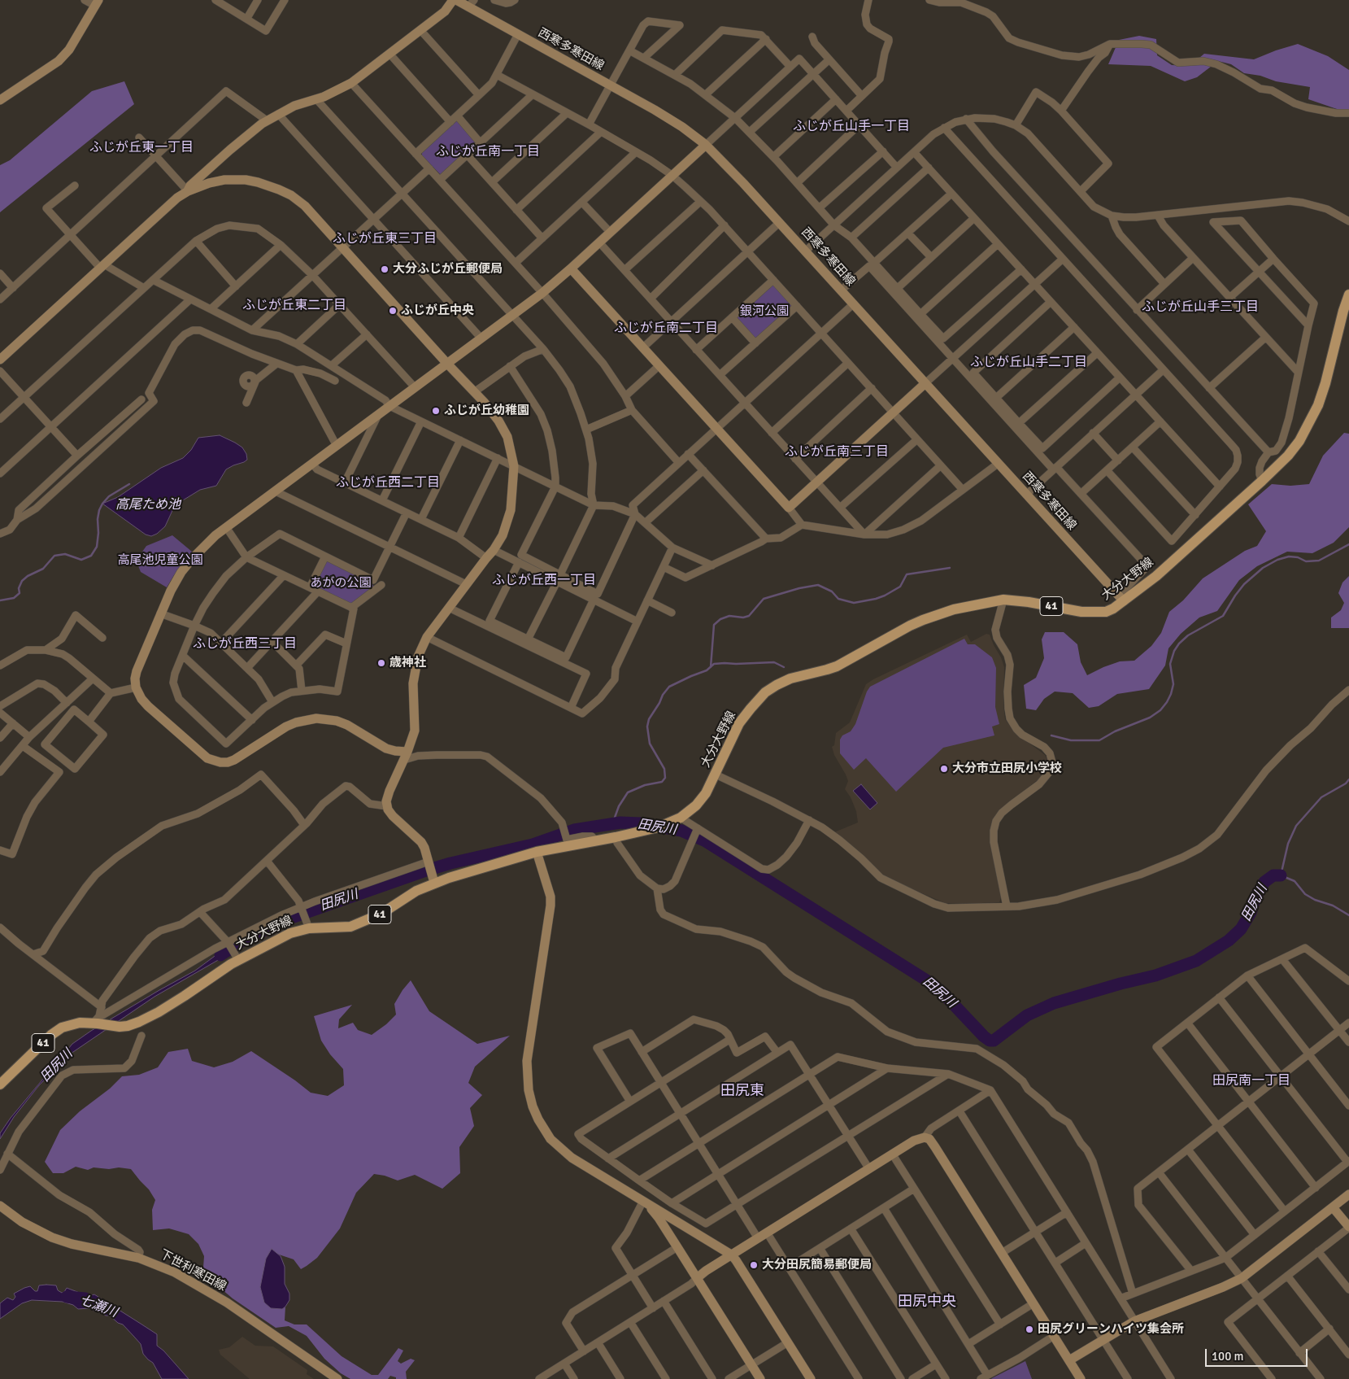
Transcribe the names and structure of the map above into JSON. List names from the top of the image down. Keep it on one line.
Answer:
{"streets":{"main road":["大分大野線","41"],"street":["西寒多寒田線","下世利寒田線"]},"crossings":[["西寒多寒田線","大分大野線"]],"districts":["ふじが丘山手一丁目","ふじが丘東一丁目","ふじが丘南一丁目","ふじが丘東三丁目","ふじが丘東二丁目","ふじが丘山手三丁目","ふじが丘南二丁目","ふじが丘山手二丁目","ふじが丘南三丁目","ふじが丘西二丁目","ふじが丘西一丁目","ふじが丘西三丁目","田尻南一丁目","田尻東","田尻中央"],"water":["高尾ため池","田尻川","七瀬川"],"parks":["銀河公園","高尾池児童公園","あがの公園"],"places":["大分ふじが丘郵便局","ふじが丘中央","ふじが丘幼稚園","歳神社","大分市立田尻小学校","大分田尻簡易郵便局","田尻グリーンハイツ集会所"],"scale_bar":"100 m"}
